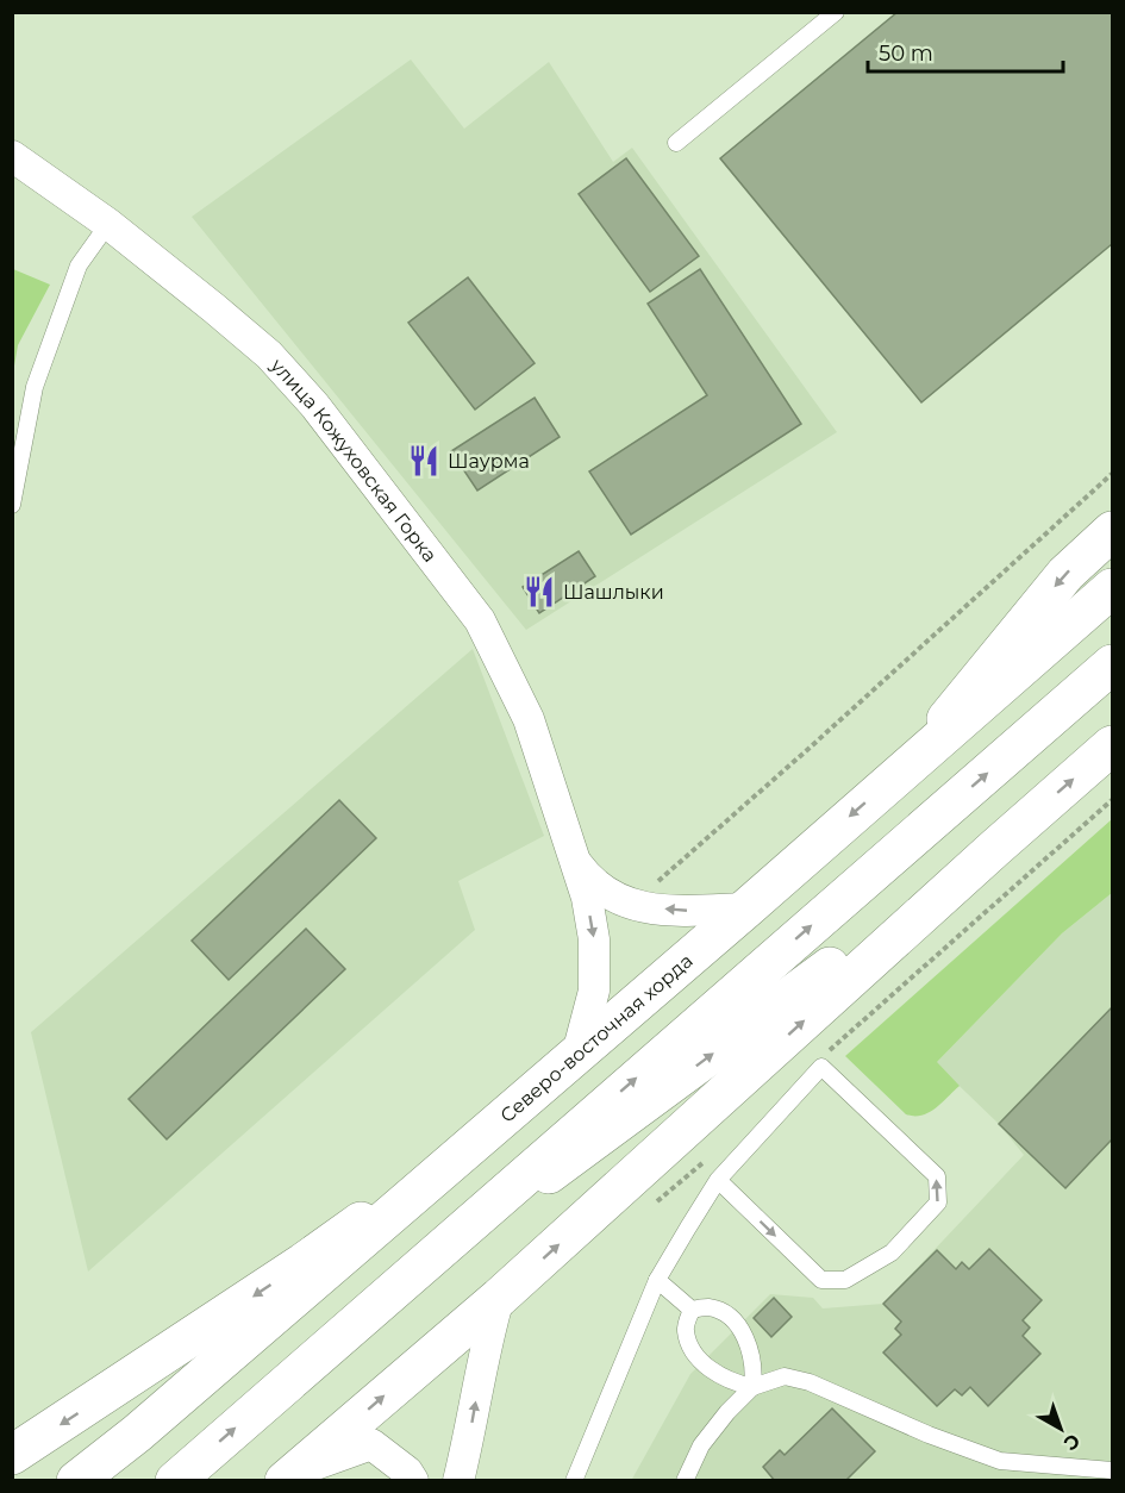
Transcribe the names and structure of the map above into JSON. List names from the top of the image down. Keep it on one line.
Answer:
{"streets":{"main road":["Северо-восточная хорда"],"street":["улица Кожуховская Горка"]},"crossings":[["улица Кожуховская Горка","Северо-восточная хорда"]],"places":{"restaurant":["Шаурма","Шашлыки"]},"scale_bar":"50 m","north":"bottom right"}
